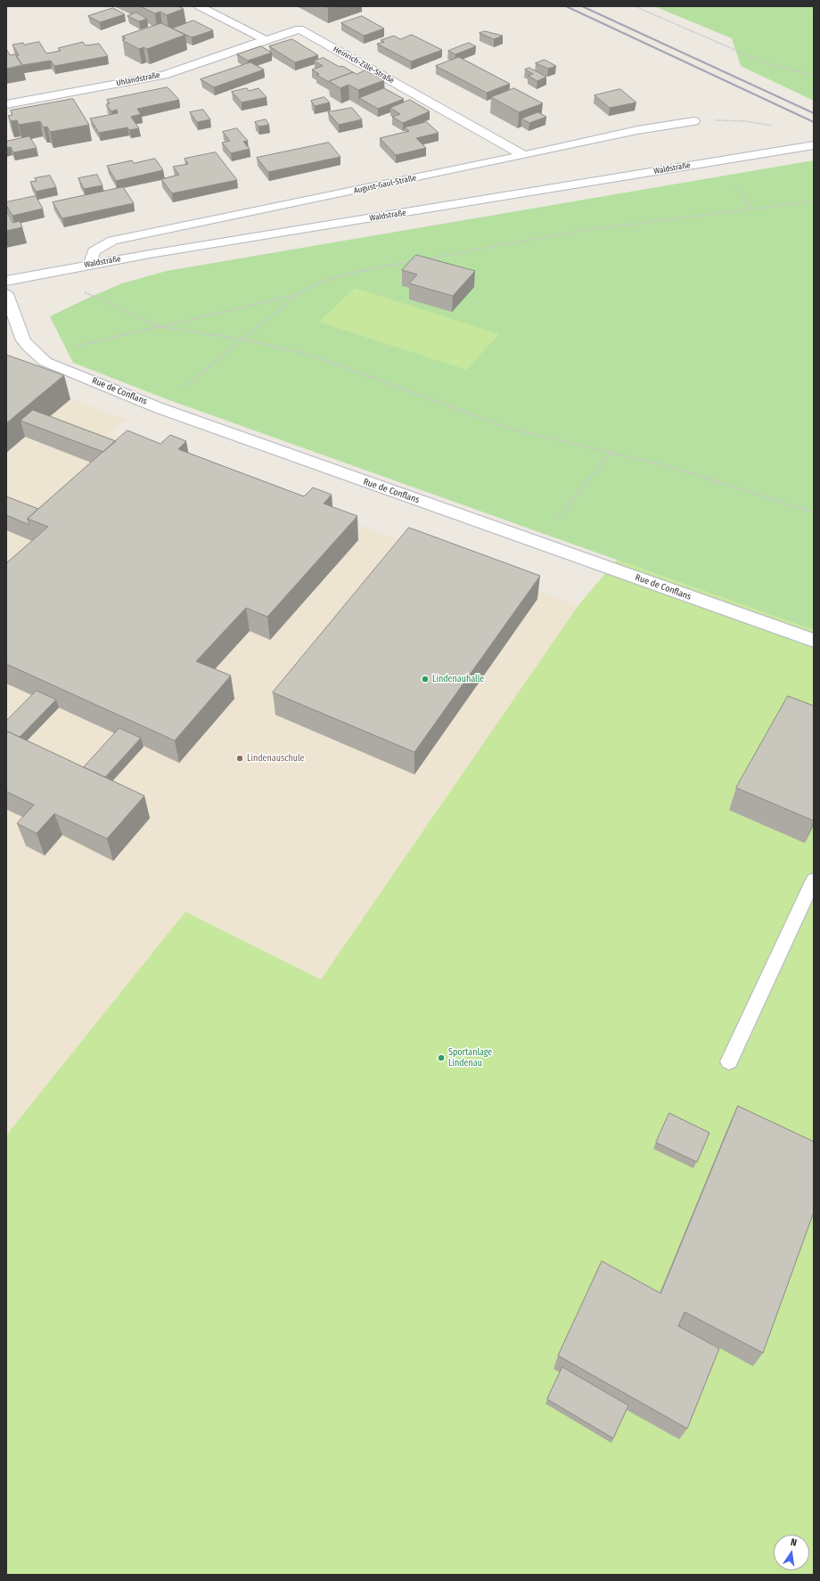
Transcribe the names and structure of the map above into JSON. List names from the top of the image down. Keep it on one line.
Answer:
{"streets":{"street":["Heinrich-Zille-Straße","Uhlandstraße","Waldstraße","August-Gaul-Straße","Rue de Conflans"]},"crossings":[["Heinrich-Zille-Straße","Uhlandstraße"],["Heinrich-Zille-Straße","August-Gaul-Straße"],["Waldstraße","August-Gaul-Straße"]],"places":["Lindenauhalle","Lindenauschule","Sportanlage Lindenau"],"north":"top"}
